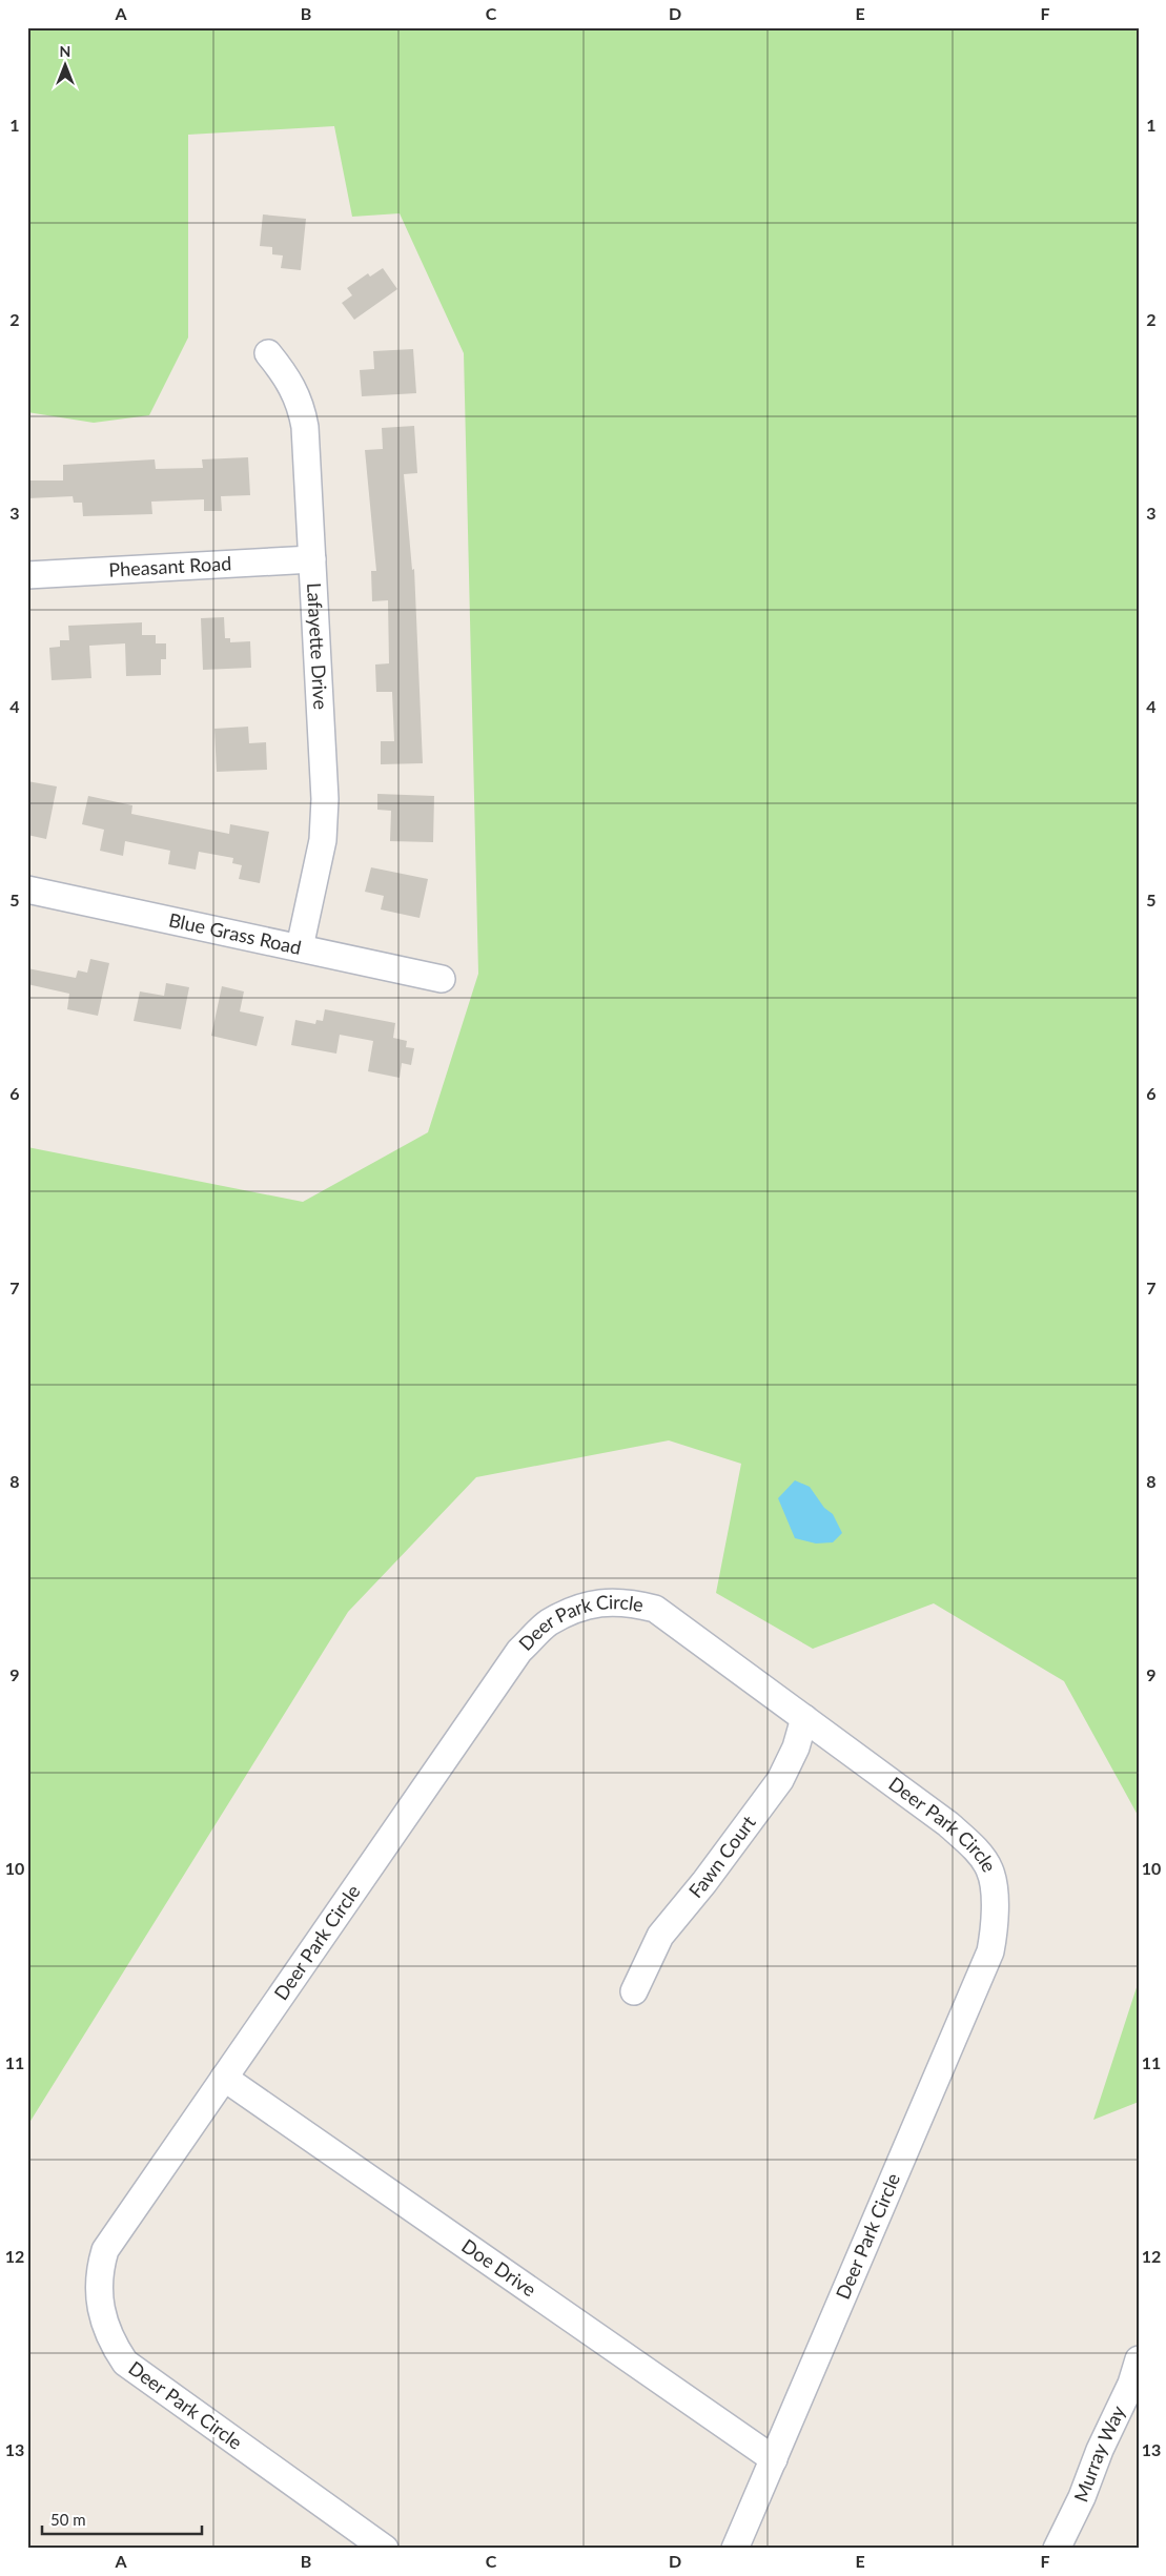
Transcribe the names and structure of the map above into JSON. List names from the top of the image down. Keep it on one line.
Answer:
{"streets":{"street":["Pheasant Road","Lafayette Drive","Blue Grass Road","Deer Park Circle","Fawn Court","Doe Drive","Murray Way"]},"crossings":[["Pheasant Road","Lafayette Drive"],["Lafayette Drive","Blue Grass Road"],["Deer Park Circle","Fawn Court"],["Deer Park Circle","Doe Drive"]],"scale_bar":"50 m","north":"top","grid":{"columns":["A","B","C","D","E","F"],"rows":["1","2","3","4","5","6","7","8","9","10","11","12","13"]}}
